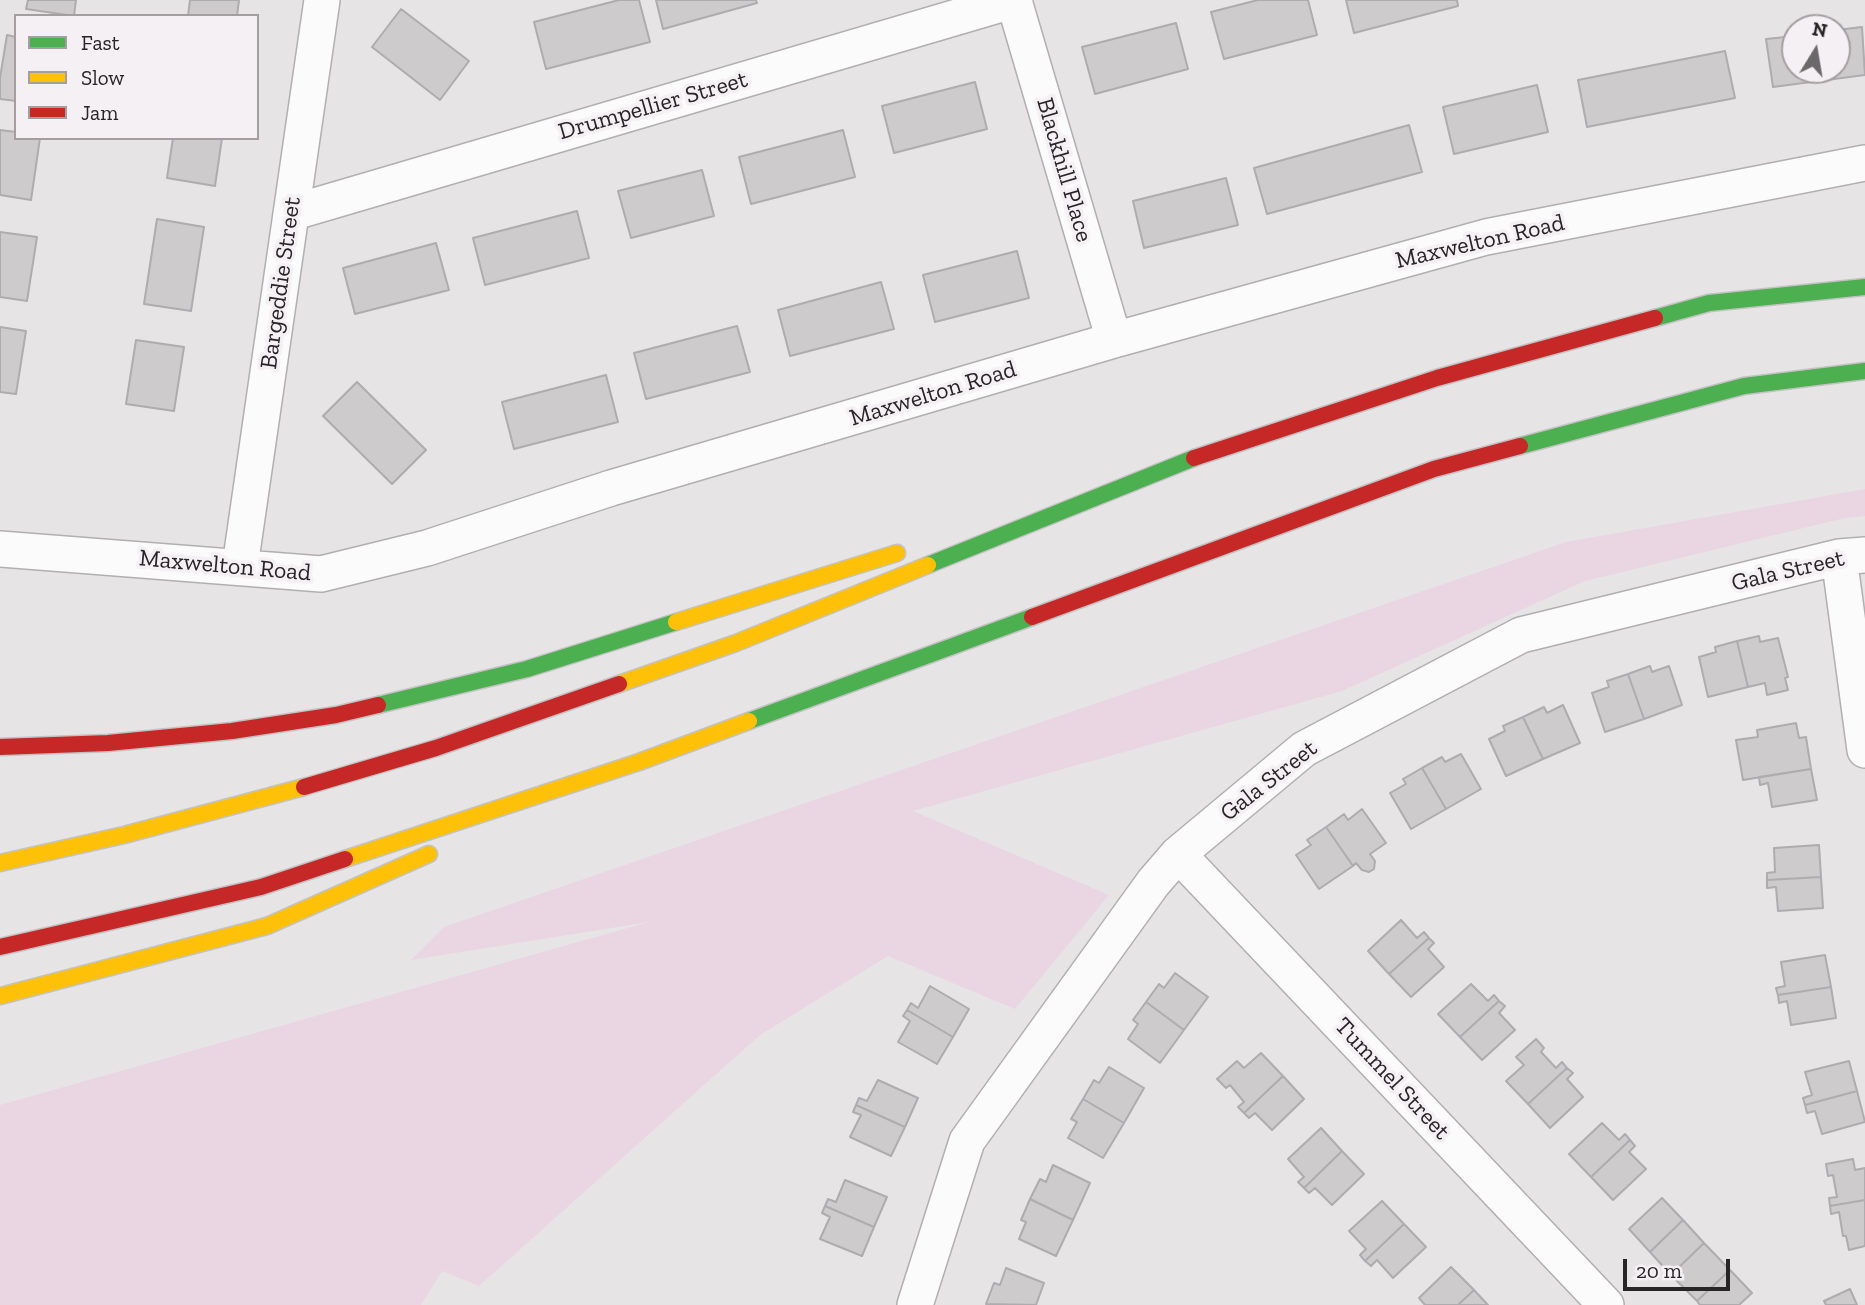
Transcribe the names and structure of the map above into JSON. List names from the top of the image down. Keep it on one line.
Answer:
{"streets":{"street":["Drumpellier Street","Blackhill Place","Maxwelton Road","Bargeddie Street","Gala Street","Tummel Street"]},"crossings":[["Drumpellier Street","Blackhill Place"],["Drumpellier Street","Bargeddie Street"],["Blackhill Place","Maxwelton Road"],["Maxwelton Road","Bargeddie Street"],["Gala Street","Tummel Street"]],"legend":["Fast","Slow","Jam"],"scale_bar":"20 m","north":"top"}
